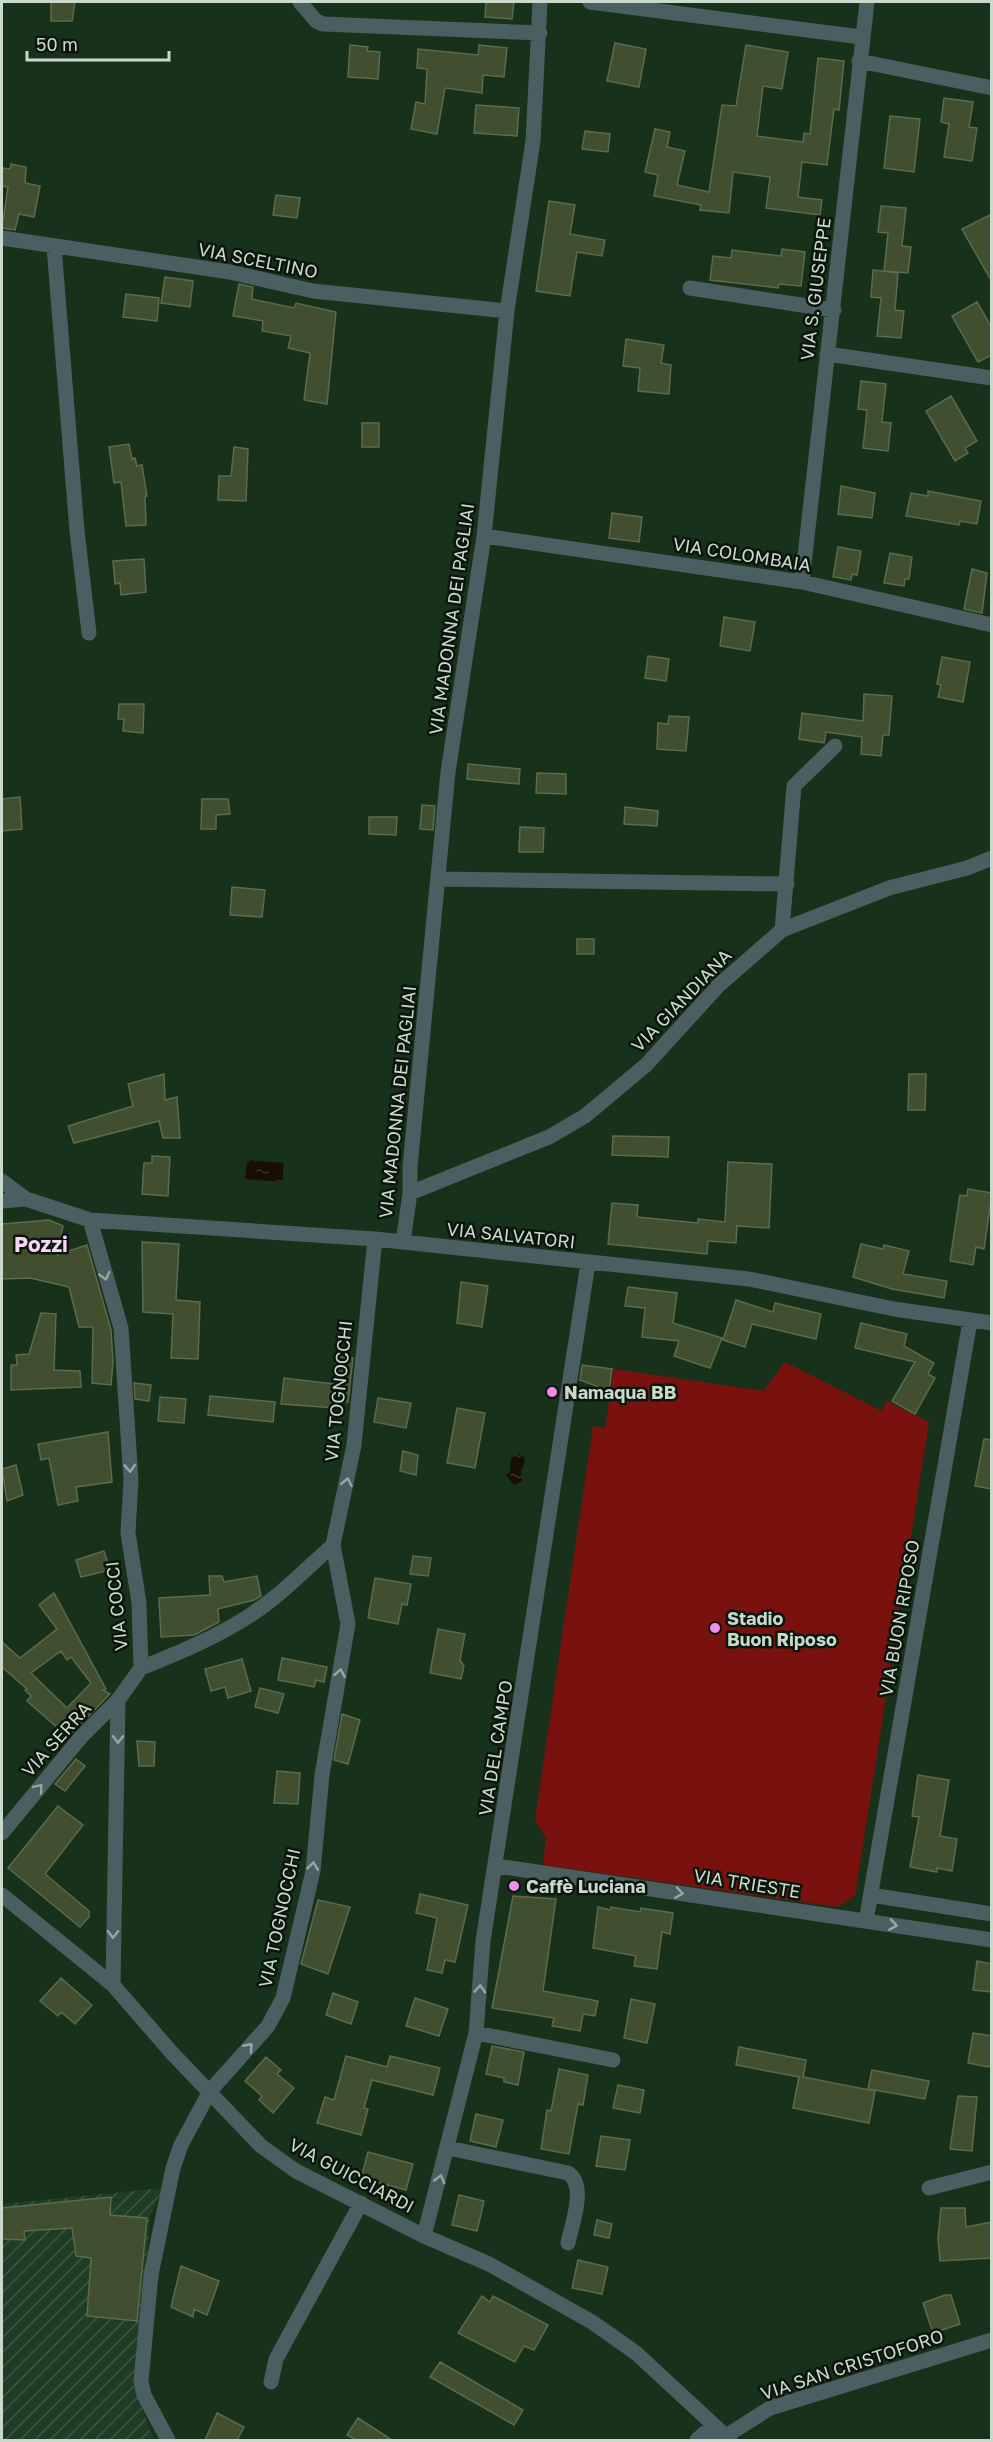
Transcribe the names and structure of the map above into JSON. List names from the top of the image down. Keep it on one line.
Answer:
{"streets":{"street":["VIA SCELTINO","VIA S. GIUSEPPE","VIA COLOMBAIA","VIA MADONNA DEI PAGLIAI","VIA GIANDIANA","VIA SALVATORI","VIA TOGNOCCHI","VIA COCCI","VIA BUON RIPOSO","VIA SERRA","VIA DEL CAMPO","VIA TRIESTE","VIA GUICCIARDI","VIA SAN CRISTOFORO"]},"crossings":[["VIA SCELTINO","VIA MADONNA DEI PAGLIAI"],["VIA S. GIUSEPPE","VIA COLOMBAIA"],["VIA COLOMBAIA","VIA MADONNA DEI PAGLIAI"],["VIA MADONNA DEI PAGLIAI","VIA GIANDIANA"],["VIA MADONNA DEI PAGLIAI","VIA SALVATORI"],["VIA SALVATORI","VIA TOGNOCCHI"],["VIA SALVATORI","VIA COCCI"],["VIA SALVATORI","VIA BUON RIPOSO"],["VIA SALVATORI","VIA DEL CAMPO"],["VIA TOGNOCCHI","VIA GUICCIARDI"],["VIA COCCI","VIA SERRA"],["VIA BUON RIPOSO","VIA TRIESTE"],["VIA DEL CAMPO","VIA TRIESTE"],["VIA DEL CAMPO","VIA GUICCIARDI"],["VIA GUICCIARDI","VIA SAN CRISTOFORO"]],"one_way":["VIA TOGNOCCHI","VIA COCCI","VIA SERRA","VIA TRIESTE"],"districts":["Pozzi"],"places":["Namaqua BB","Stadio Buon Riposo","Caffè Luciana"],"scale_bar":"50 m"}
